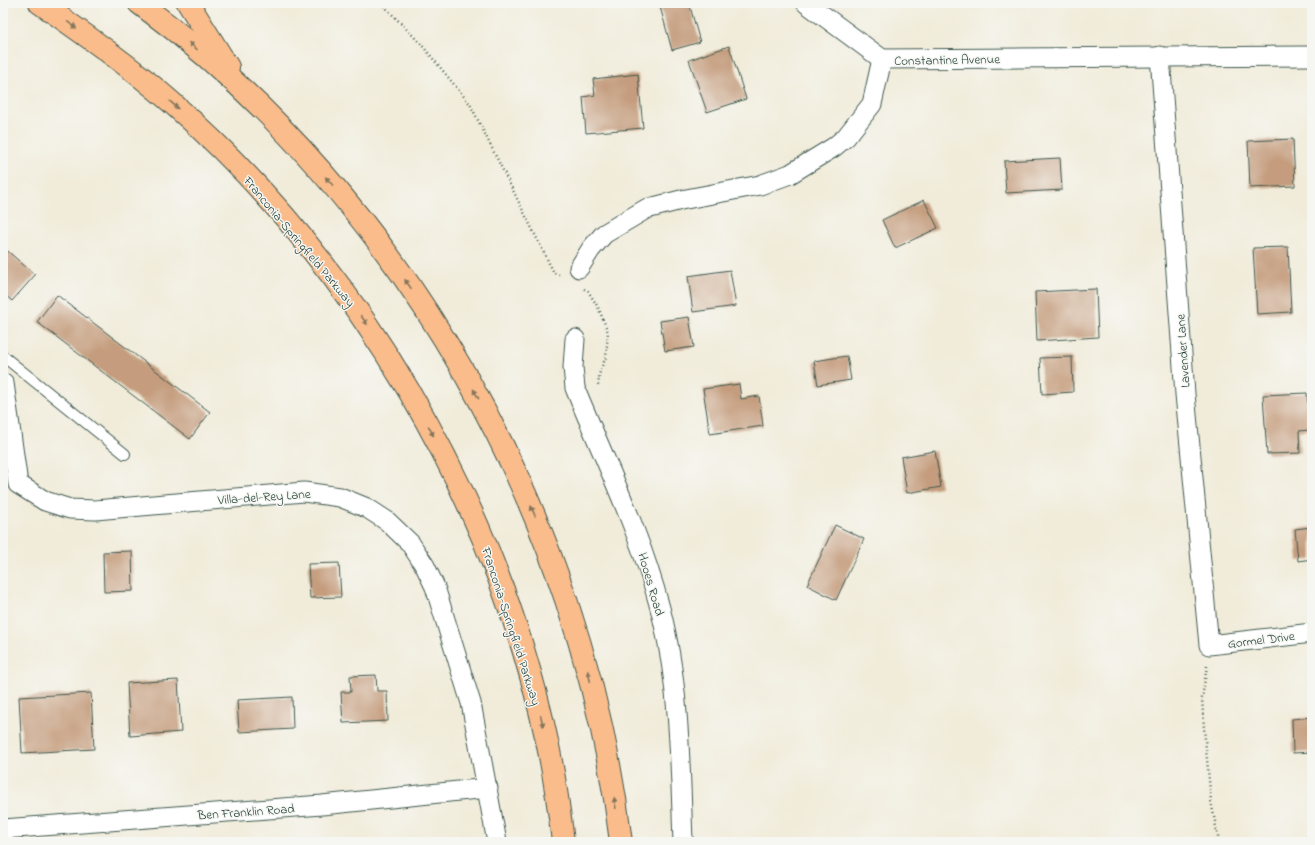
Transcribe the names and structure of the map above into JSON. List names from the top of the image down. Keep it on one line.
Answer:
{"streets":{"main road":["Franconia-Springfield Parkway"],"street":["Constantine Avenue","Lavender Lane","Villa-del-Rey Lane","Hooes Road","Gormel Drive","Ben Franklin Road"]},"crossings":[["Constantine Avenue","Lavender Lane"],["Lavender Lane","Gormel Drive"],["Villa-del-Rey Lane","Ben Franklin Road"]]}
